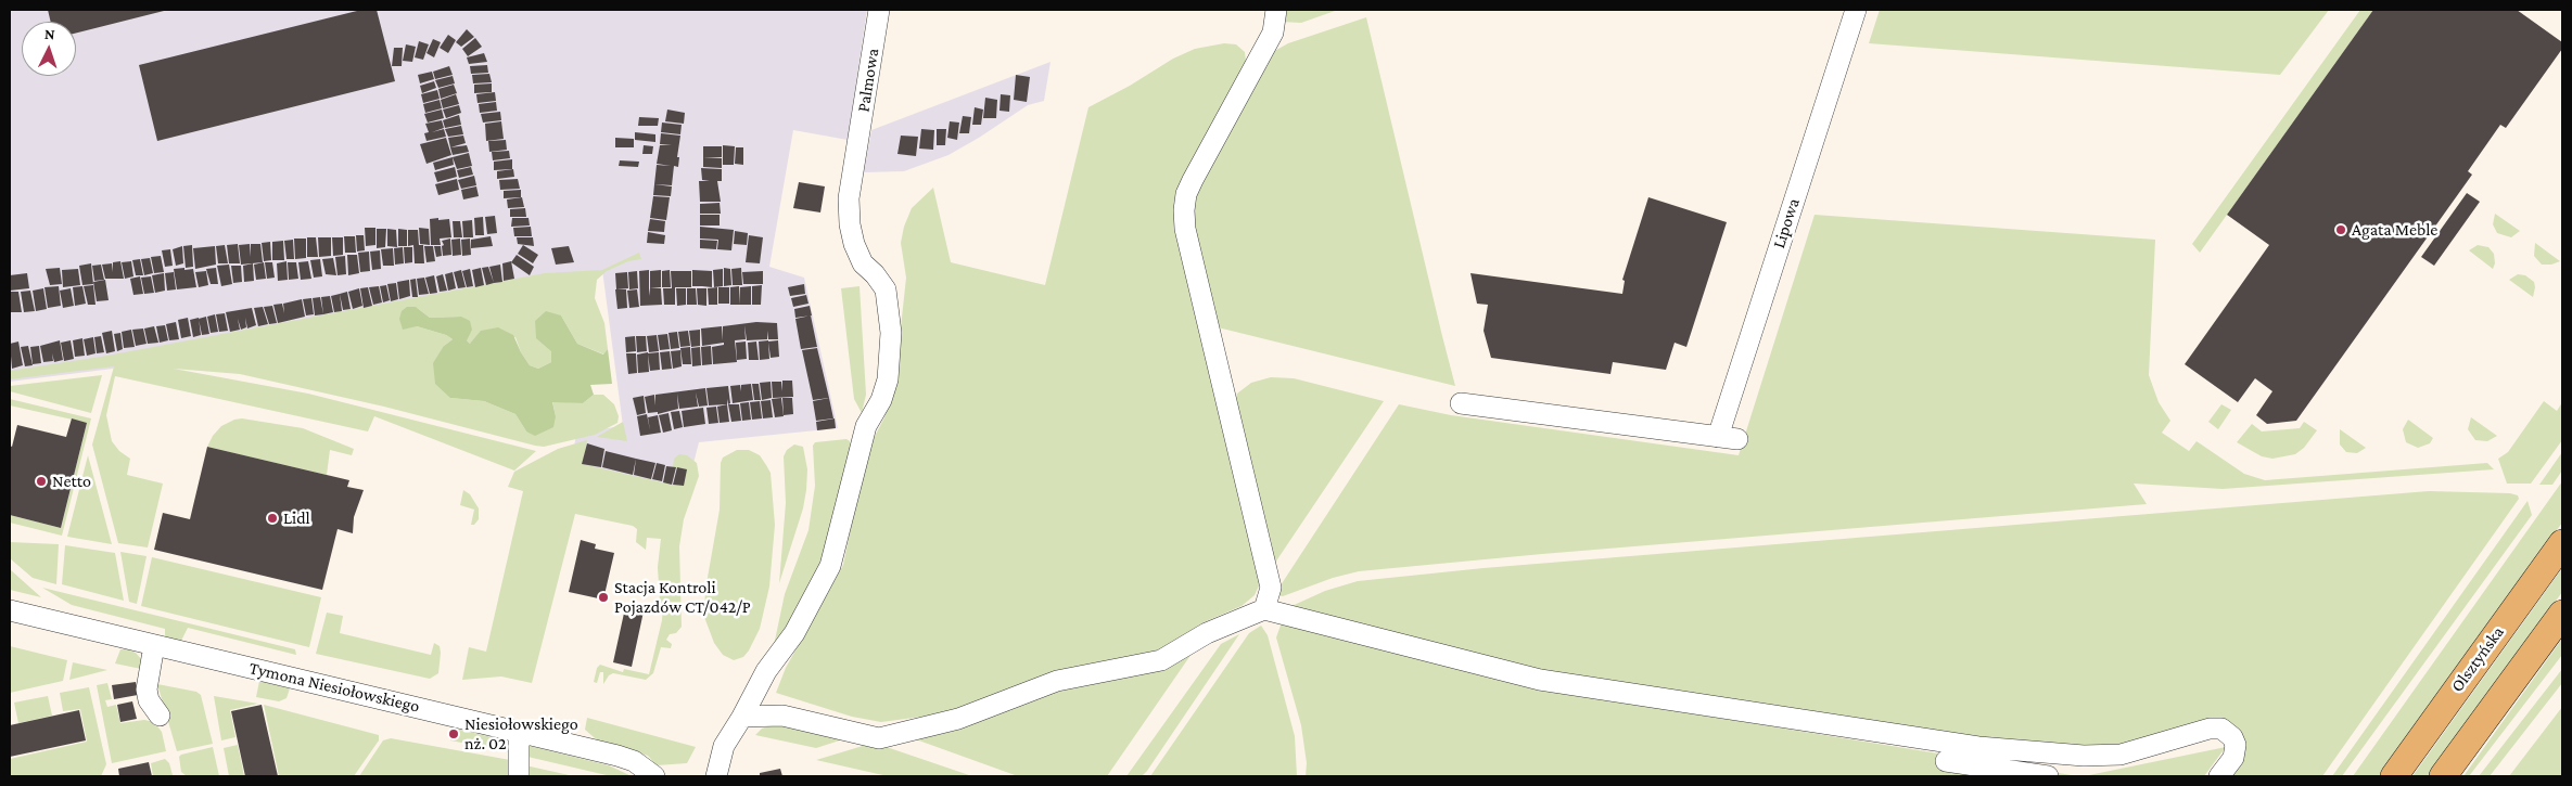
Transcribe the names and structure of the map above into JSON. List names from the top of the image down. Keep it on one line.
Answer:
{"streets":{"main road":["Olsztyńska"],"street":["Palmowa","Lipowa","Tymona Niesiołowskiego"]},"places":["Agata Meble","Netto","Lidl","Stacja Kontroli Pojazdów CT/042/P","Niesiołowskiego nż. 02"],"north":"top"}
